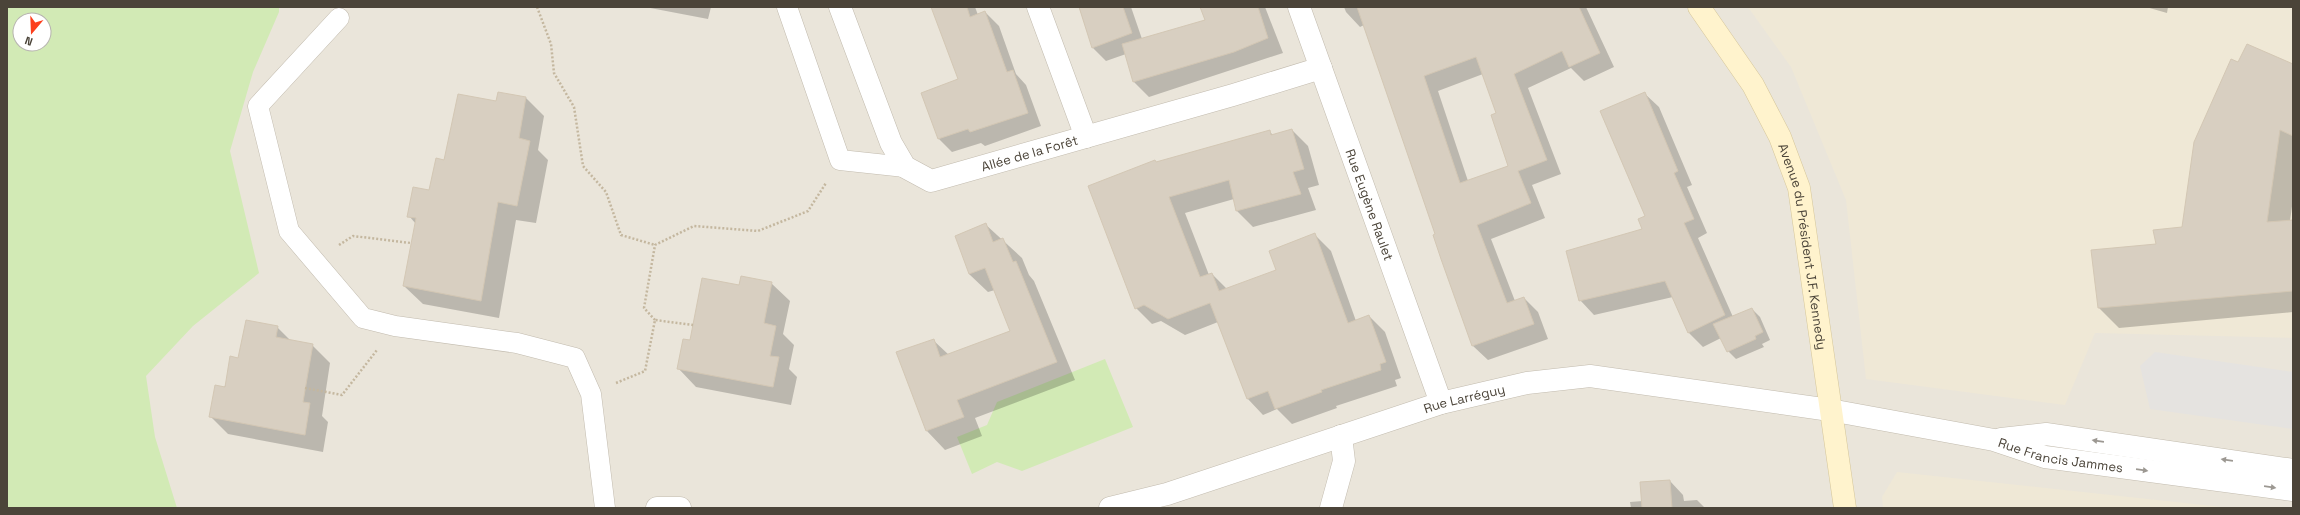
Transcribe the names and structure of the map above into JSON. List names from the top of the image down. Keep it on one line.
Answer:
{"streets":{"street":["Allée de la Forêt","Rue Eugène Raulet","Avenue du Président J.F. Kennedy","Rue Larréguy","Rue Francis Jammes"]},"crossings":[["Allée de la Forêt","Rue Eugène Raulet"],["Rue Eugène Raulet","Rue Larréguy"],["Avenue du Président J.F. Kennedy","Rue Larréguy"],["Avenue du Président J.F. Kennedy","Rue Francis Jammes"],["Rue Larréguy","Rue Francis Jammes"]],"north":"bottom"}
